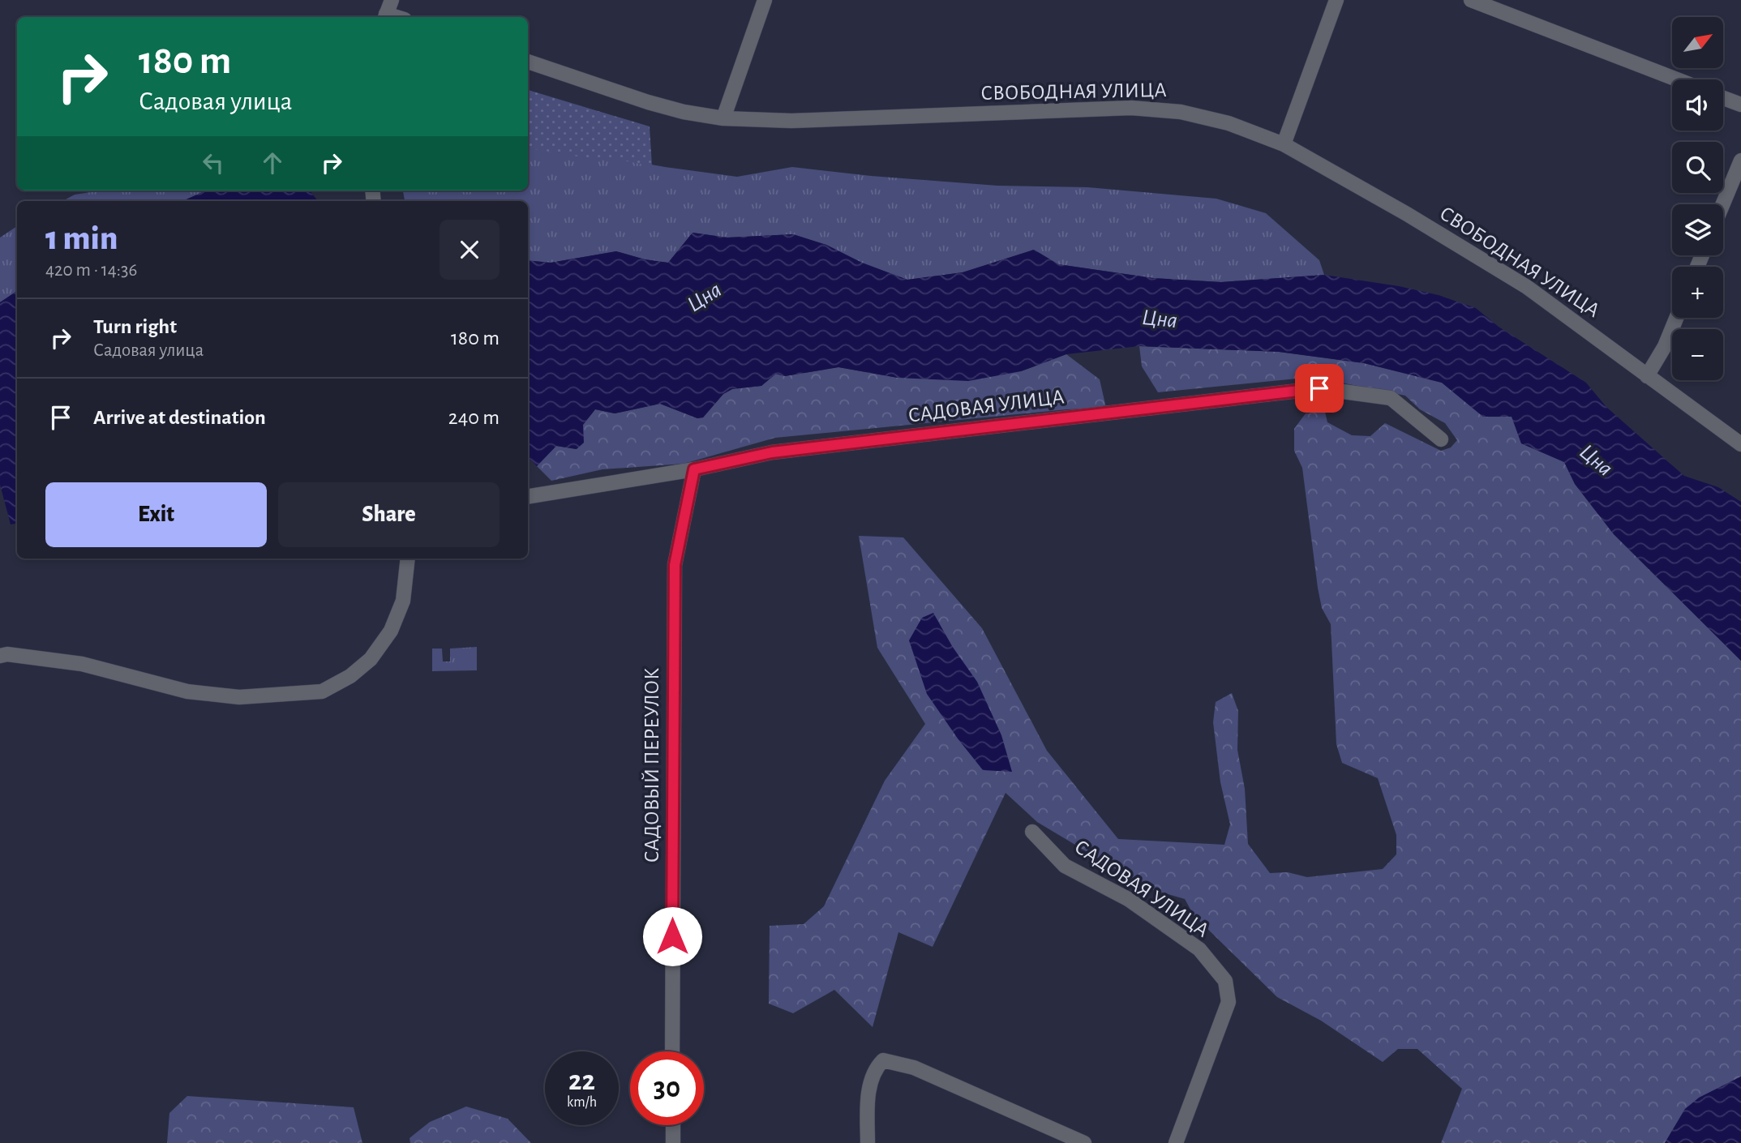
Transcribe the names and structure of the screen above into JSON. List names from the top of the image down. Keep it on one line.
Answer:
{"streets":{"street":["СВОБОДНАЯ УЛИЦА","САДОВАЯ УЛИЦА","САДОВЫЙ ПЕРЕУЛОК"]},"crossings":[["САДОВАЯ УЛИЦА","САДОВЫЙ ПЕРЕУЛОК"]],"water":["Цна"],"north":"top right","page":{"map_buttons":["+","−"],"turn":["180 m","Садовая улица"],"heading":["1 min","420 m · 14:36"],"list":[{"name":"Turn right","note":"Садовая улица","value":"180 m"},{"name":"Arrive at destination","value":"240 m"}],"buttons":["Exit","Share"],"speed":"22 km/h","limit":"30"}}
